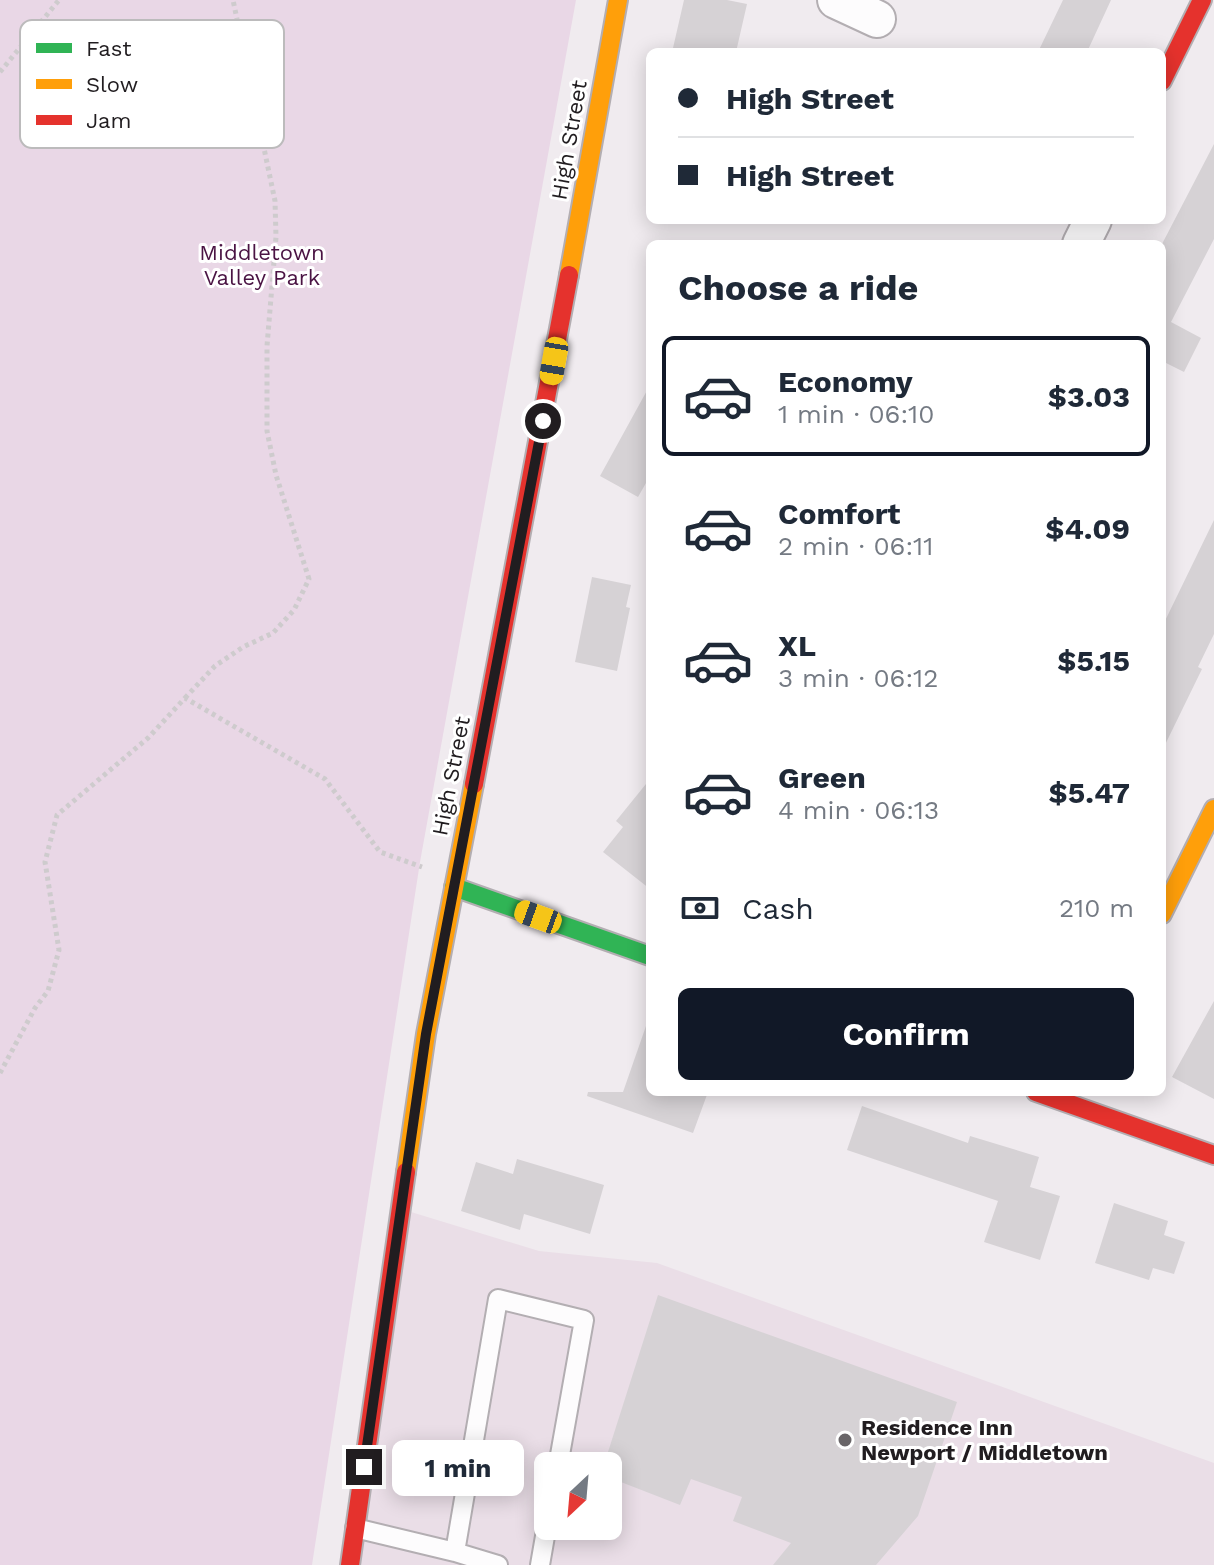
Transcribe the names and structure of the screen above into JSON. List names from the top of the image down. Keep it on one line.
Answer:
{"streets":{"street":["High Street"]},"parks":["Middletown Valley Park"],"places":["Residence Inn Newport / Middletown"],"legend":["Fast","Slow","Jam"],"north":"bottom left","page":{"banner":["High Street","High Street"],"heading":"Choose a ride","list":[{"name":"Economy","note":"1 min · 06:10","value":"$3.03"},{"name":"Comfort","note":"2 min · 06:11","value":"$4.09"},{"name":"XL","note":"3 min · 06:12","value":"$5.15"},{"name":"Green","note":"4 min · 06:13","value":"$5.47"}],"pay":["Cash","210 m"],"buttons":"Confirm","bubble":"1 min"}}
